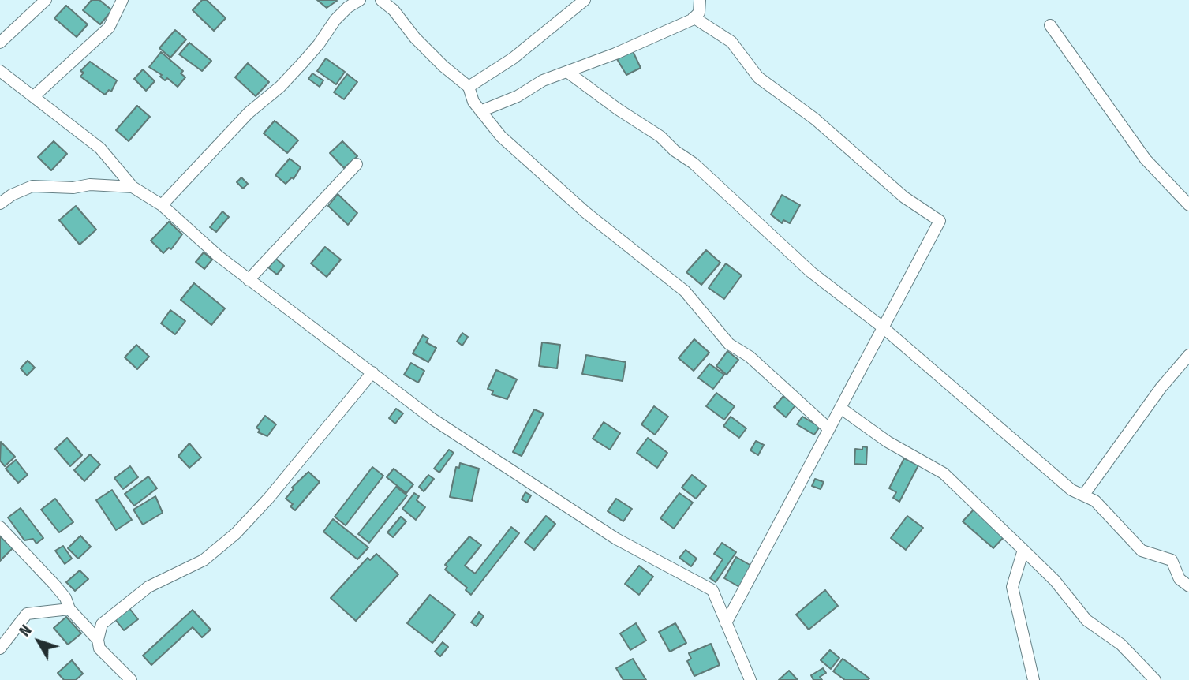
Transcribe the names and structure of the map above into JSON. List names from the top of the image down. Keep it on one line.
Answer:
{"north":"top left"}
